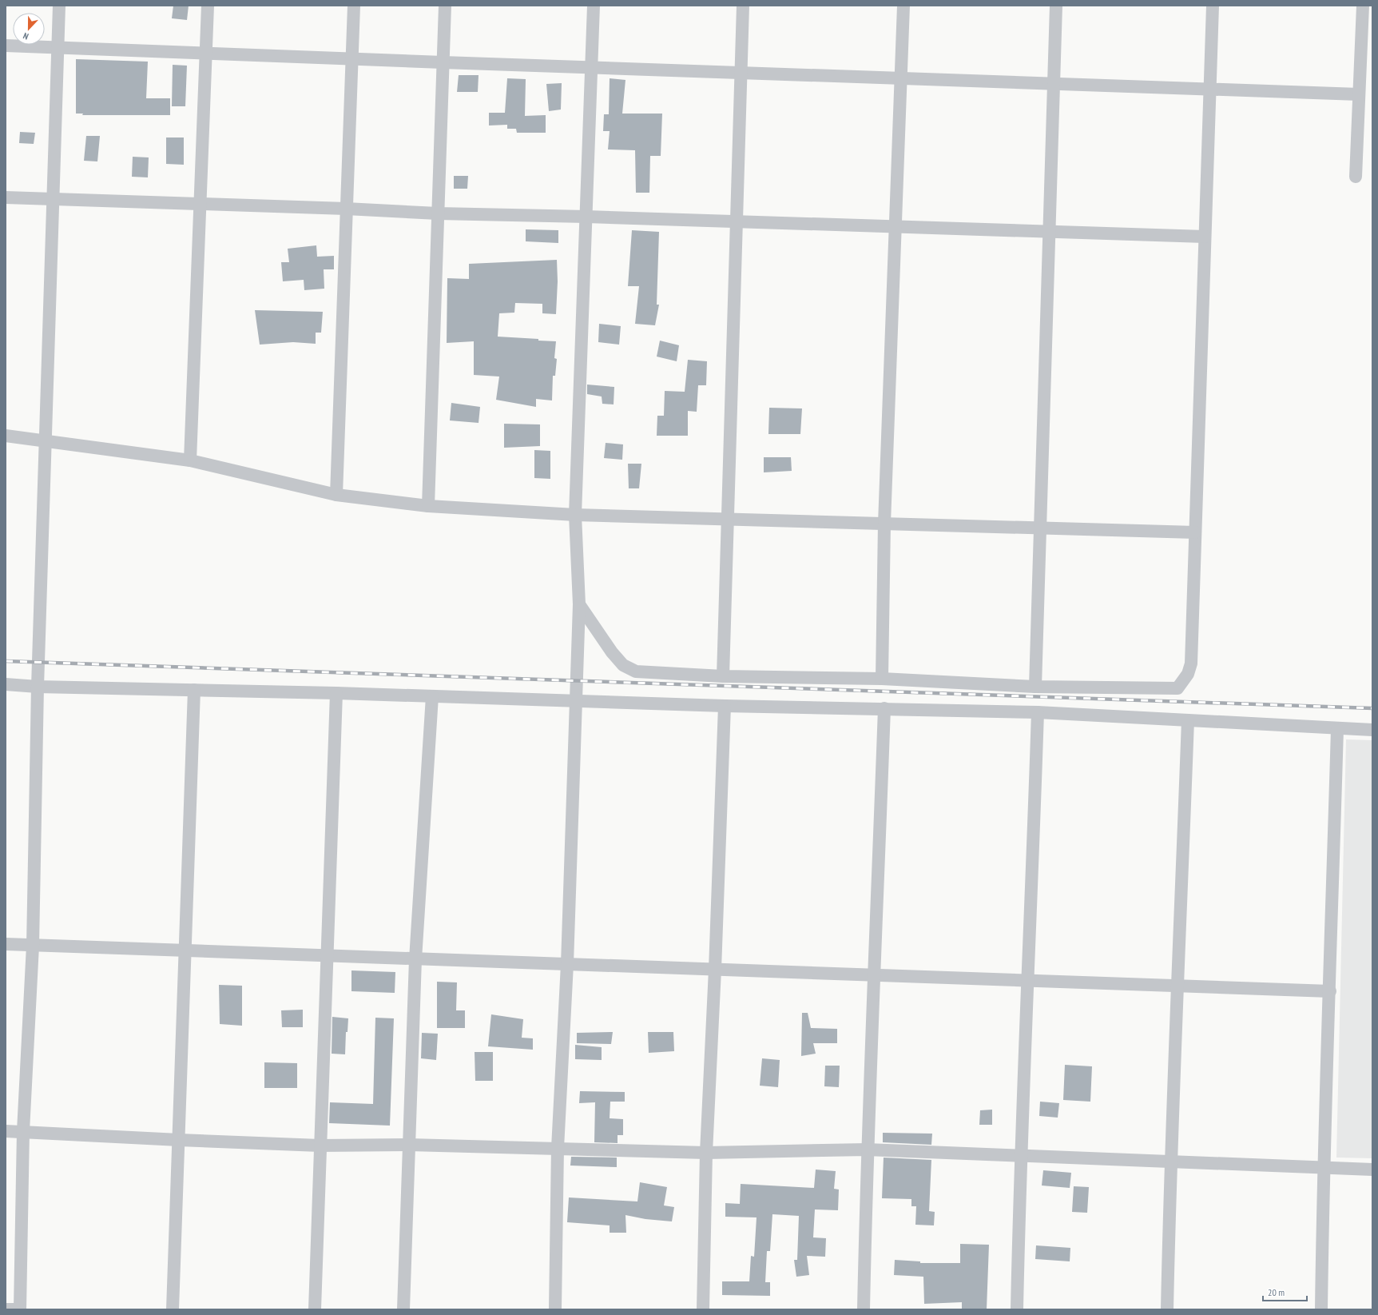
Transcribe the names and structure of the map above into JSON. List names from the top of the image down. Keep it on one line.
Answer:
{"scale_bar":"20 m","north":"bottom"}
